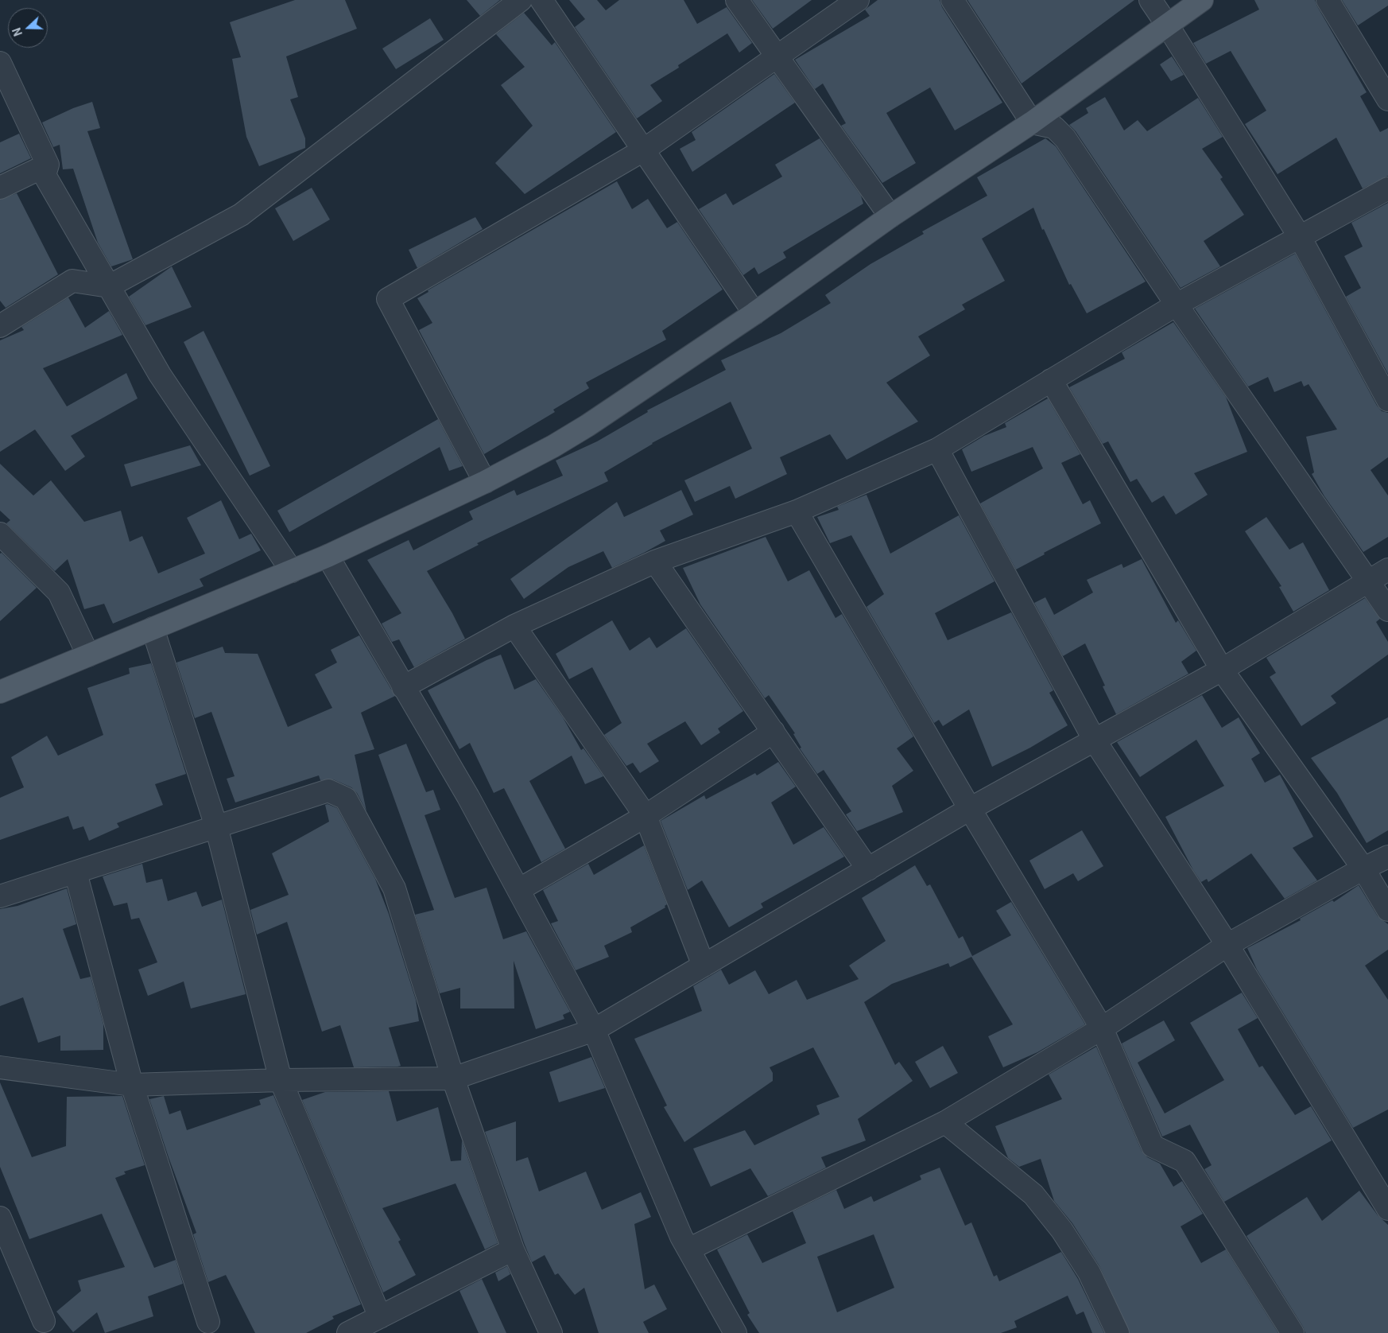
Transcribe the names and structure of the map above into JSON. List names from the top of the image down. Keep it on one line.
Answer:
{"north":"left"}
